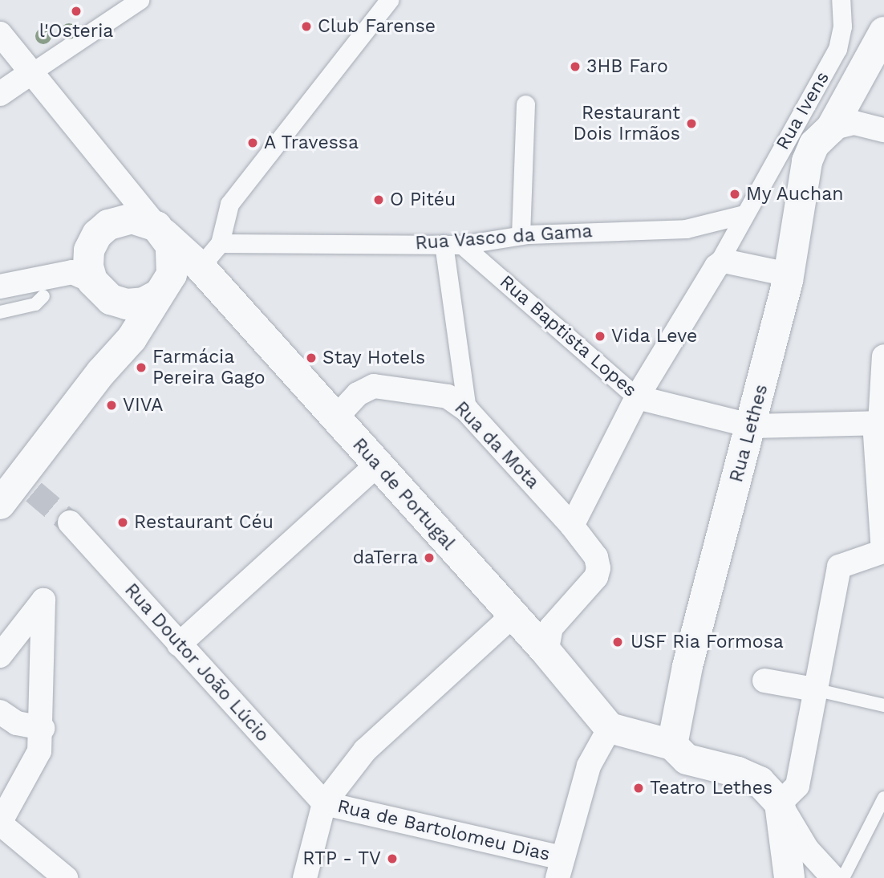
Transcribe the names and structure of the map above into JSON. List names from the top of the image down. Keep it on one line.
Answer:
{"streets":{"street":["Rua Ivens","Rua Vasco da Gama","Rua Baptista Lopes","Rua Lethes","Rua da Mota","Rua de Portugal","Rua Doutor João Lúcio","Rua de Bartolomeu Dias"]},"crossings":[["Rua Ivens","Rua Vasco da Gama"],["Rua Vasco da Gama","Rua Baptista Lopes"],["Rua Baptista Lopes","Rua Lethes"],["Rua da Mota","Rua de Portugal"],["Rua Doutor João Lúcio","Rua de Bartolomeu Dias"]],"places":["l'Osteria","Club Farense","3HB Faro","Restaurant Dois Irmãos","A Travessa","My Auchan","O Pitéu","Vida Leve","Stay Hotels","Farmácia Pereira Gago","VIVA","Restaurant Céu","daTerra","USF Ria Formosa","Teatro Lethes","RTP - TV"]}
